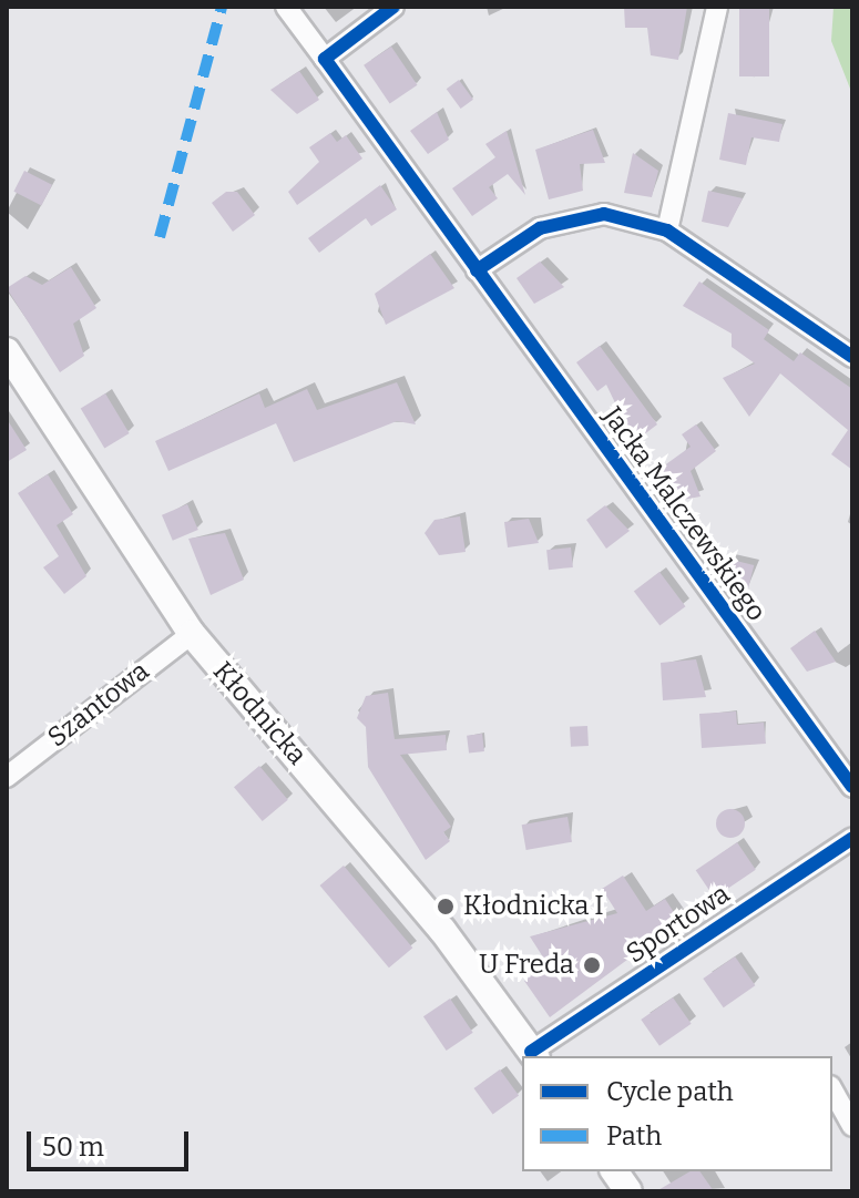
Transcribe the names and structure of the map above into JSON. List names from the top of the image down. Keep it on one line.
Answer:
{"streets":{"main road":["Kłodnicka"],"street":["Jacka Malczewskiego","Szantowa","Sportowa"]},"crossings":[["Szantowa","Kłodnicka"],["Kłodnicka","Sportowa"]],"places":["Kłodnicka I","U Freda"],"legend":["Cycle path","Path"],"scale_bar":"50 m"}
